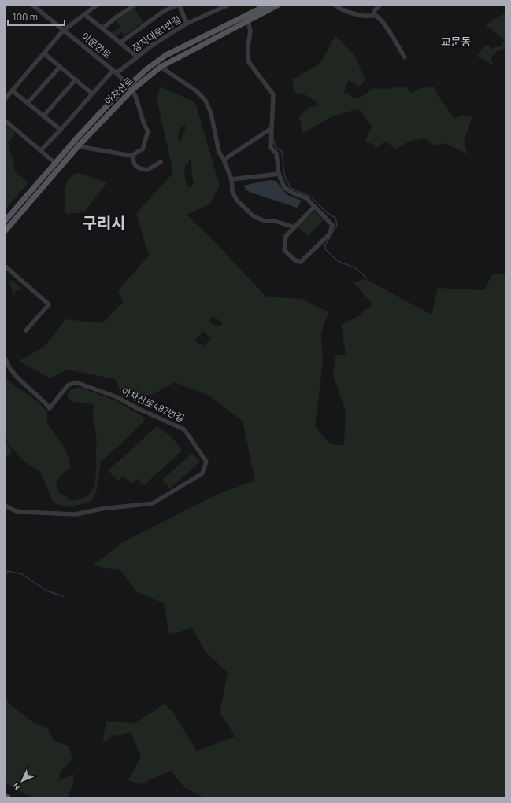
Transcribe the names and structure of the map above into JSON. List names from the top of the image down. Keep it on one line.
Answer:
{"streets":{"main road":["아차산로"],"street":["장자대로1번길","이문안로","아차산로487번길"]},"crossings":[["장자대로1번길","이문안로"],["이문안로","아차산로"]],"districts":["교문동","구리시"],"scale_bar":"100 m","north":"bottom left"}
